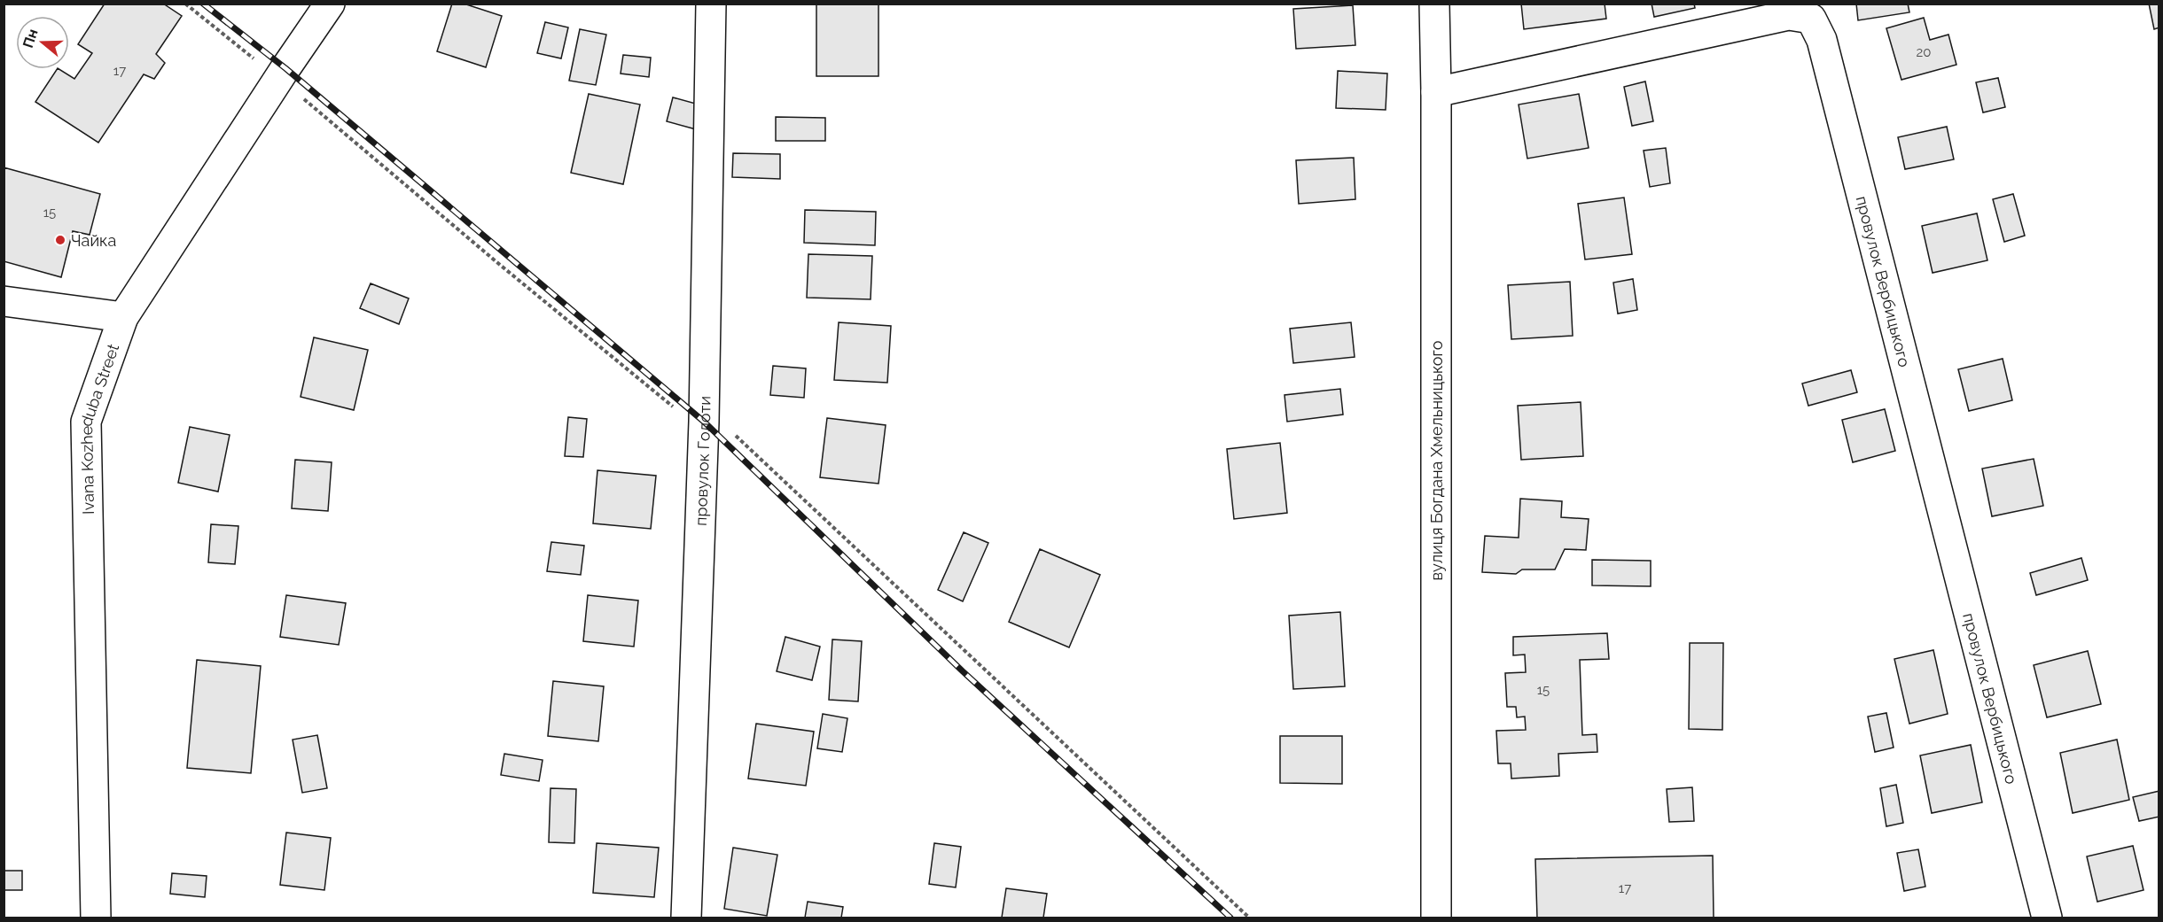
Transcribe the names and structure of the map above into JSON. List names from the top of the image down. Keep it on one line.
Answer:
{"streets":{"street":["провулок Вербицького","Ivana Kozheduba Street","вулиця Богдана Хмельницького","провулок Голоти"]},"crossings":[["провулок Вербицького","вулиця Богдана Хмельницького"]],"places":["Чайка"],"house_numbers":["20","17","15","15","17"],"north":"left"}
